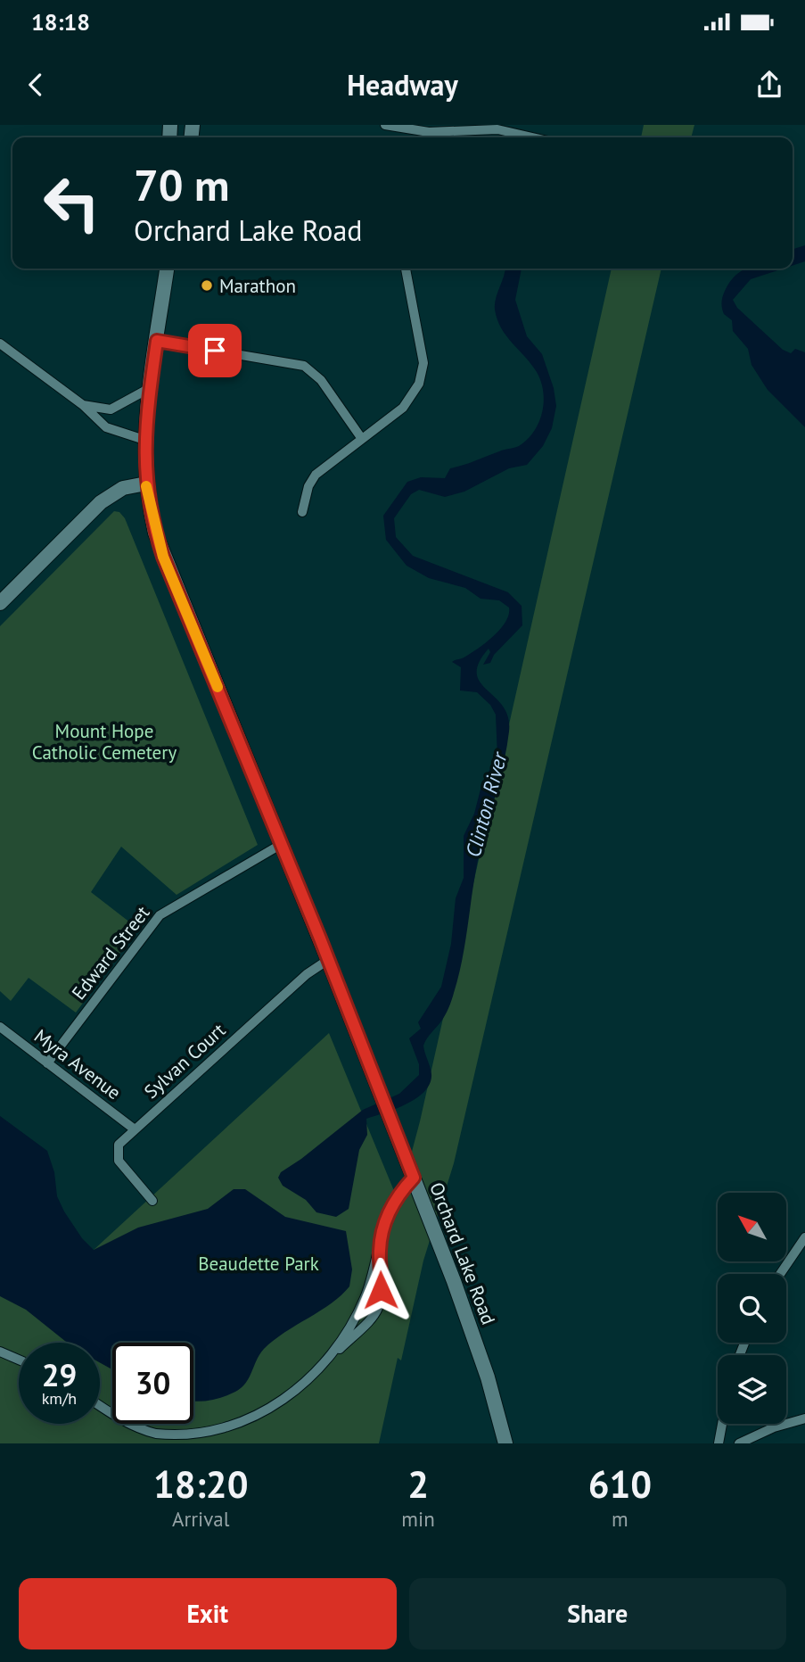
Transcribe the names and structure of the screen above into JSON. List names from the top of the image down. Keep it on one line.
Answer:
{"streets":{"main road":["Orchard Lake Road"],"street":["Edward Street","Sylvan Court","Myra Avenue"]},"crossings":[["Edward Street","Myra Avenue"],["Edward Street","Orchard Lake Road"],["Sylvan Court","Myra Avenue"],["Sylvan Court","Orchard Lake Road"]],"water":["Clinton River"],"parks":["Mount Hope Catholic Cemetery","Beaudette Park"],"places":["Marathon"],"north":"top left","page":{"status":"18:18","header":"Headway","turn":["70 m","Orchard Lake Road"],"speed":"29 km/h","limit":"30","eta":["18:20","Arrival","2","min","610","m"],"buttons":["Exit","Share"]}}
